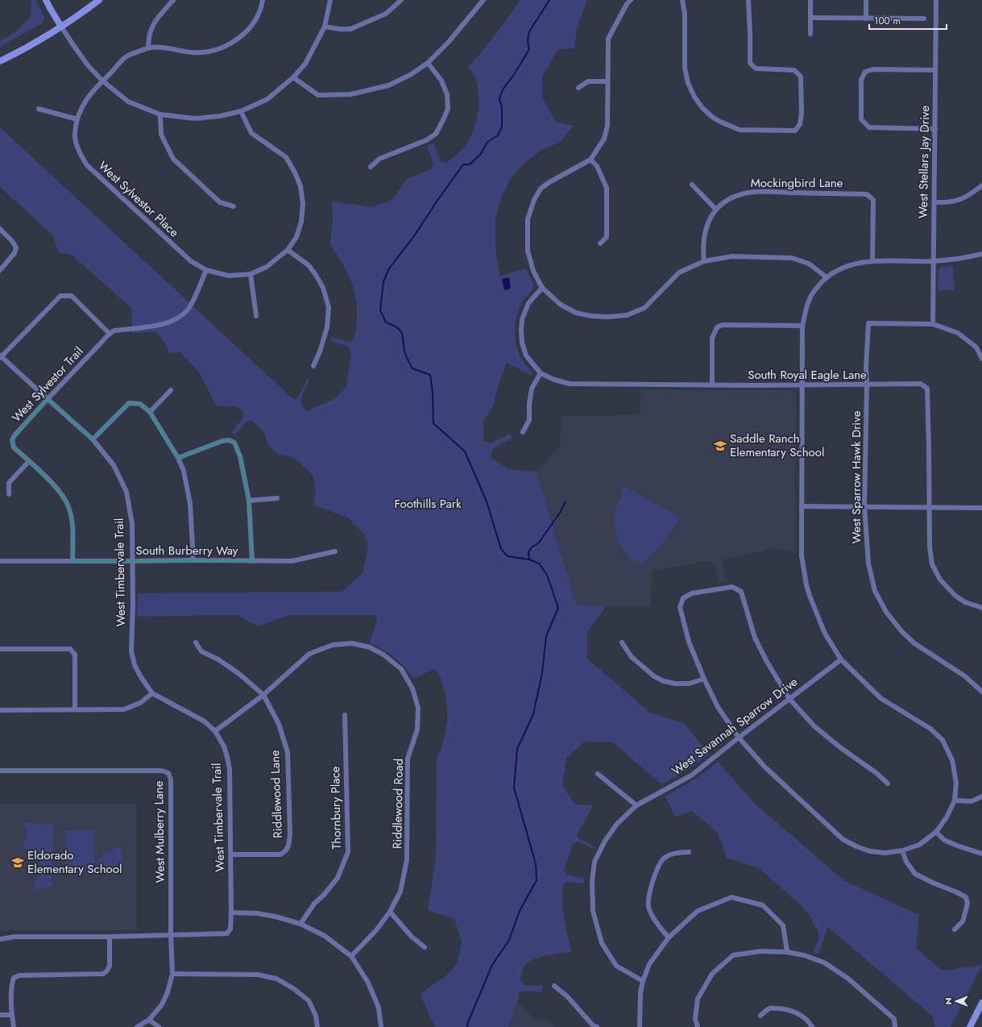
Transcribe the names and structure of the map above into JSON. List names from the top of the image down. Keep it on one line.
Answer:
{"streets":{"street":["West Stellars Jay Drive","Mockingbird Lane","West Sylvestor Place","South Royal Eagle Lane","West Sylvestor Trail","West Sparrow Hawk Drive","South Burberry Way","West Timbervale Trail","West Savannah Sparrow Drive","Riddlewood Lane","Riddlewood Road","Thornbury Place","West Mulberry Lane"]},"crossings":[["West Stellars Jay Drive","West Sparrow Hawk Drive"],["South Royal Eagle Lane","West Sparrow Hawk Drive"],["West Sylvestor Trail","South Burberry Way"],["West Sylvestor Trail","West Timbervale Trail"],["South Burberry Way","West Timbervale Trail"],["West Timbervale Trail","Riddlewood Lane"],["West Timbervale Trail","Riddlewood Road"],["West Timbervale Trail","West Mulberry Lane"],["Riddlewood Lane","Riddlewood Road"]],"parks":["Foothills Park"],"places":{"school or university":["Saddle Ranch Elementary School","Eldorado Elementary School"]},"scale_bar":"100 m","north":"left"}
